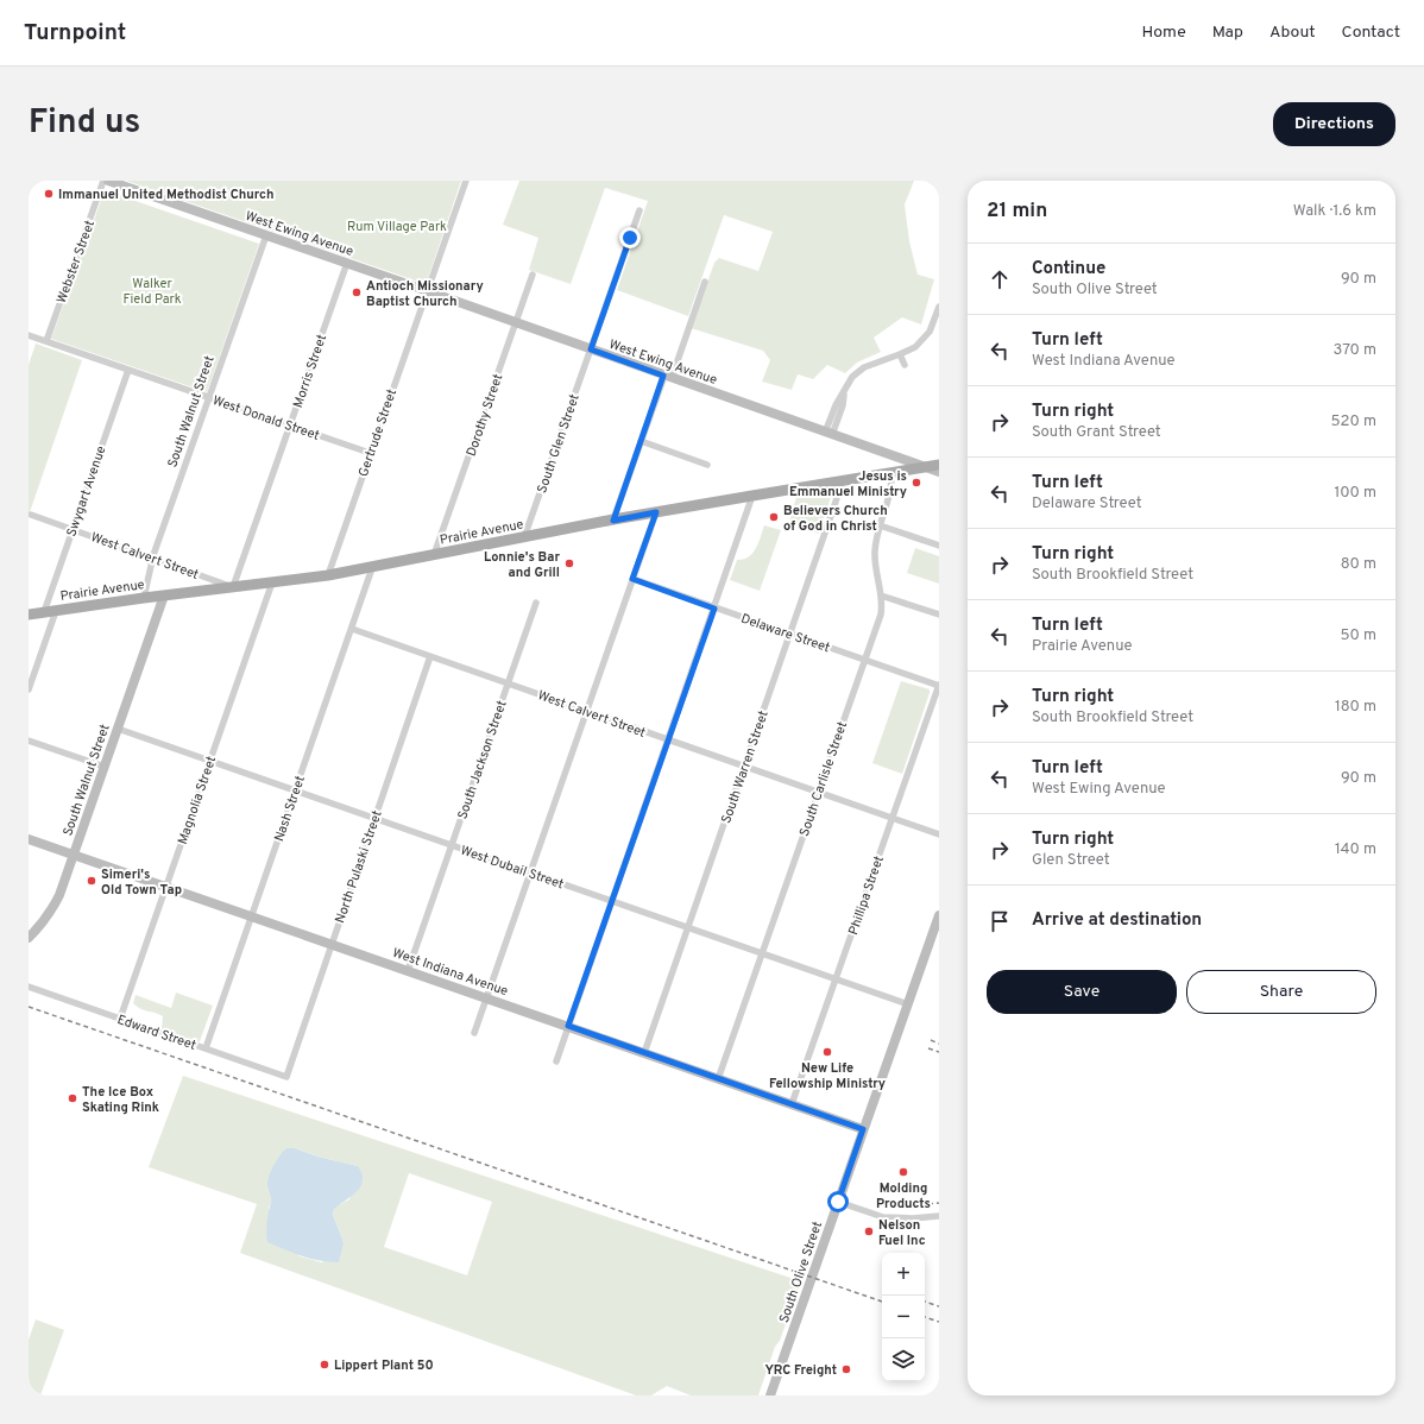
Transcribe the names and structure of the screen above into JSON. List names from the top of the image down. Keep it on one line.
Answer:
{"streets":{"main road":["Prairie Avenue"],"street":["West Ewing Avenue","Webster Street","Morris Street","South Walnut Street","Dorothy Street","West Donald Street","Gertrude Street","South Glen Street","Swygart Avenue","West Calvert Street","Delaware Street","South Jackson Street","South Warren Street","South Carlisle Street","Magnolia Street","Nash Street","North Pulaski Street","West Dubail Street","Phillipa Street","West Indiana Avenue","Edward Street","South Olive Street"]},"crossings":[["West Ewing Avenue","Morris Street"],["West Ewing Avenue","South Walnut Street"],["West Ewing Avenue","Dorothy Street"],["West Ewing Avenue","Gertrude Street"],["West Ewing Avenue","South Glen Street"],["West Ewing Avenue","Prairie Avenue"],["Webster Street","West Donald Street"],["Morris Street","West Donald Street"],["Morris Street","Prairie Avenue"],["Morris Street","West Calvert Street"],["South Walnut Street","West Donald Street"],["South Walnut Street","Prairie Avenue"],["South Walnut Street","West Calvert Street"],["South Walnut Street","West Dubail Street"],["South Walnut Street","West Indiana Avenue"],["Dorothy Street","Prairie Avenue"],["West Donald Street","Gertrude Street"],["West Donald Street","Swygart Avenue"],["Gertrude Street","Prairie Avenue"],["South Glen Street","Prairie Avenue"],["Swygart Avenue","Prairie Avenue"],["Swygart Avenue","West Calvert Street"],["Prairie Avenue","West Calvert Street"],["Prairie Avenue","South Warren Street"],["Prairie Avenue","South Carlisle Street"],["Prairie Avenue","Magnolia Street"],["Prairie Avenue","Nash Street"],["West Calvert Street","South Jackson Street"],["West Calvert Street","South Warren Street"],["West Calvert Street","South Carlisle Street"],["West Calvert Street","Nash Street"],["West Calvert Street","North Pulaski Street"],["West Calvert Street","Phillipa Street"],["Delaware Street","South Warren Street"],["Delaware Street","South Carlisle Street"],["Delaware Street","Phillipa Street"],["South Jackson Street","West Dubail Street"],["South Jackson Street","West Indiana Avenue"],["South Warren Street","West Dubail Street"],["South Warren Street","West Indiana Avenue"],["South Carlisle Street","West Dubail Street"],["South Carlisle Street","West Indiana Avenue"],["Magnolia Street","West Dubail Street"],["Magnolia Street","West Indiana Avenue"],["Magnolia Street","Edward Street"],["Nash Street","West Dubail Street"],["Nash Street","West Indiana Avenue"],["Nash Street","Edward Street"],["North Pulaski Street","West Dubail Street"],["North Pulaski Street","West Indiana Avenue"],["North Pulaski Street","Edward Street"],["West Dubail Street","Phillipa Street"],["West Dubail Street","South Olive Street"],["Phillipa Street","West Indiana Avenue"],["West Indiana Avenue","South Olive Street"]],"parks":["Rum Village Park","Walker Field Park"],"places":["Immanuel United Methodist Church","Antioch Missionary Baptist Church","Jesus is Emmanuel Ministry","Believers Church of God in Christ","Lonnie's Bar and Grill","Simeri's Old Town Tap","New Life Fellowship Ministry","The Ice Box Skating Rink","Molding Products","Nelson Fuel Inc","Lippert Plant 50","YRC Freight"],"page":{"header":"Turnpoint","nav":["Home","Map","About","Contact"],"title":"Find us","buttons":["Directions",["Save","Share"]],"heading":["21 min","Walk · 1.6 km"],"list":[["Continue","South Olive Street","90 m"],["Turn left","West Indiana Avenue","370 m"],["Turn right","South Grant Street","520 m"],["Turn left","Delaware Street","100 m"],["Turn right","South Brookfield Street","80 m"],["Turn left","Prairie Avenue","50 m"],["Turn right","South Brookfield Street","180 m"],["Turn left","West Ewing Avenue","90 m"],["Turn right","Glen Street","140 m"],"Arrive at destination"],"map_buttons":["+","−"]}}
